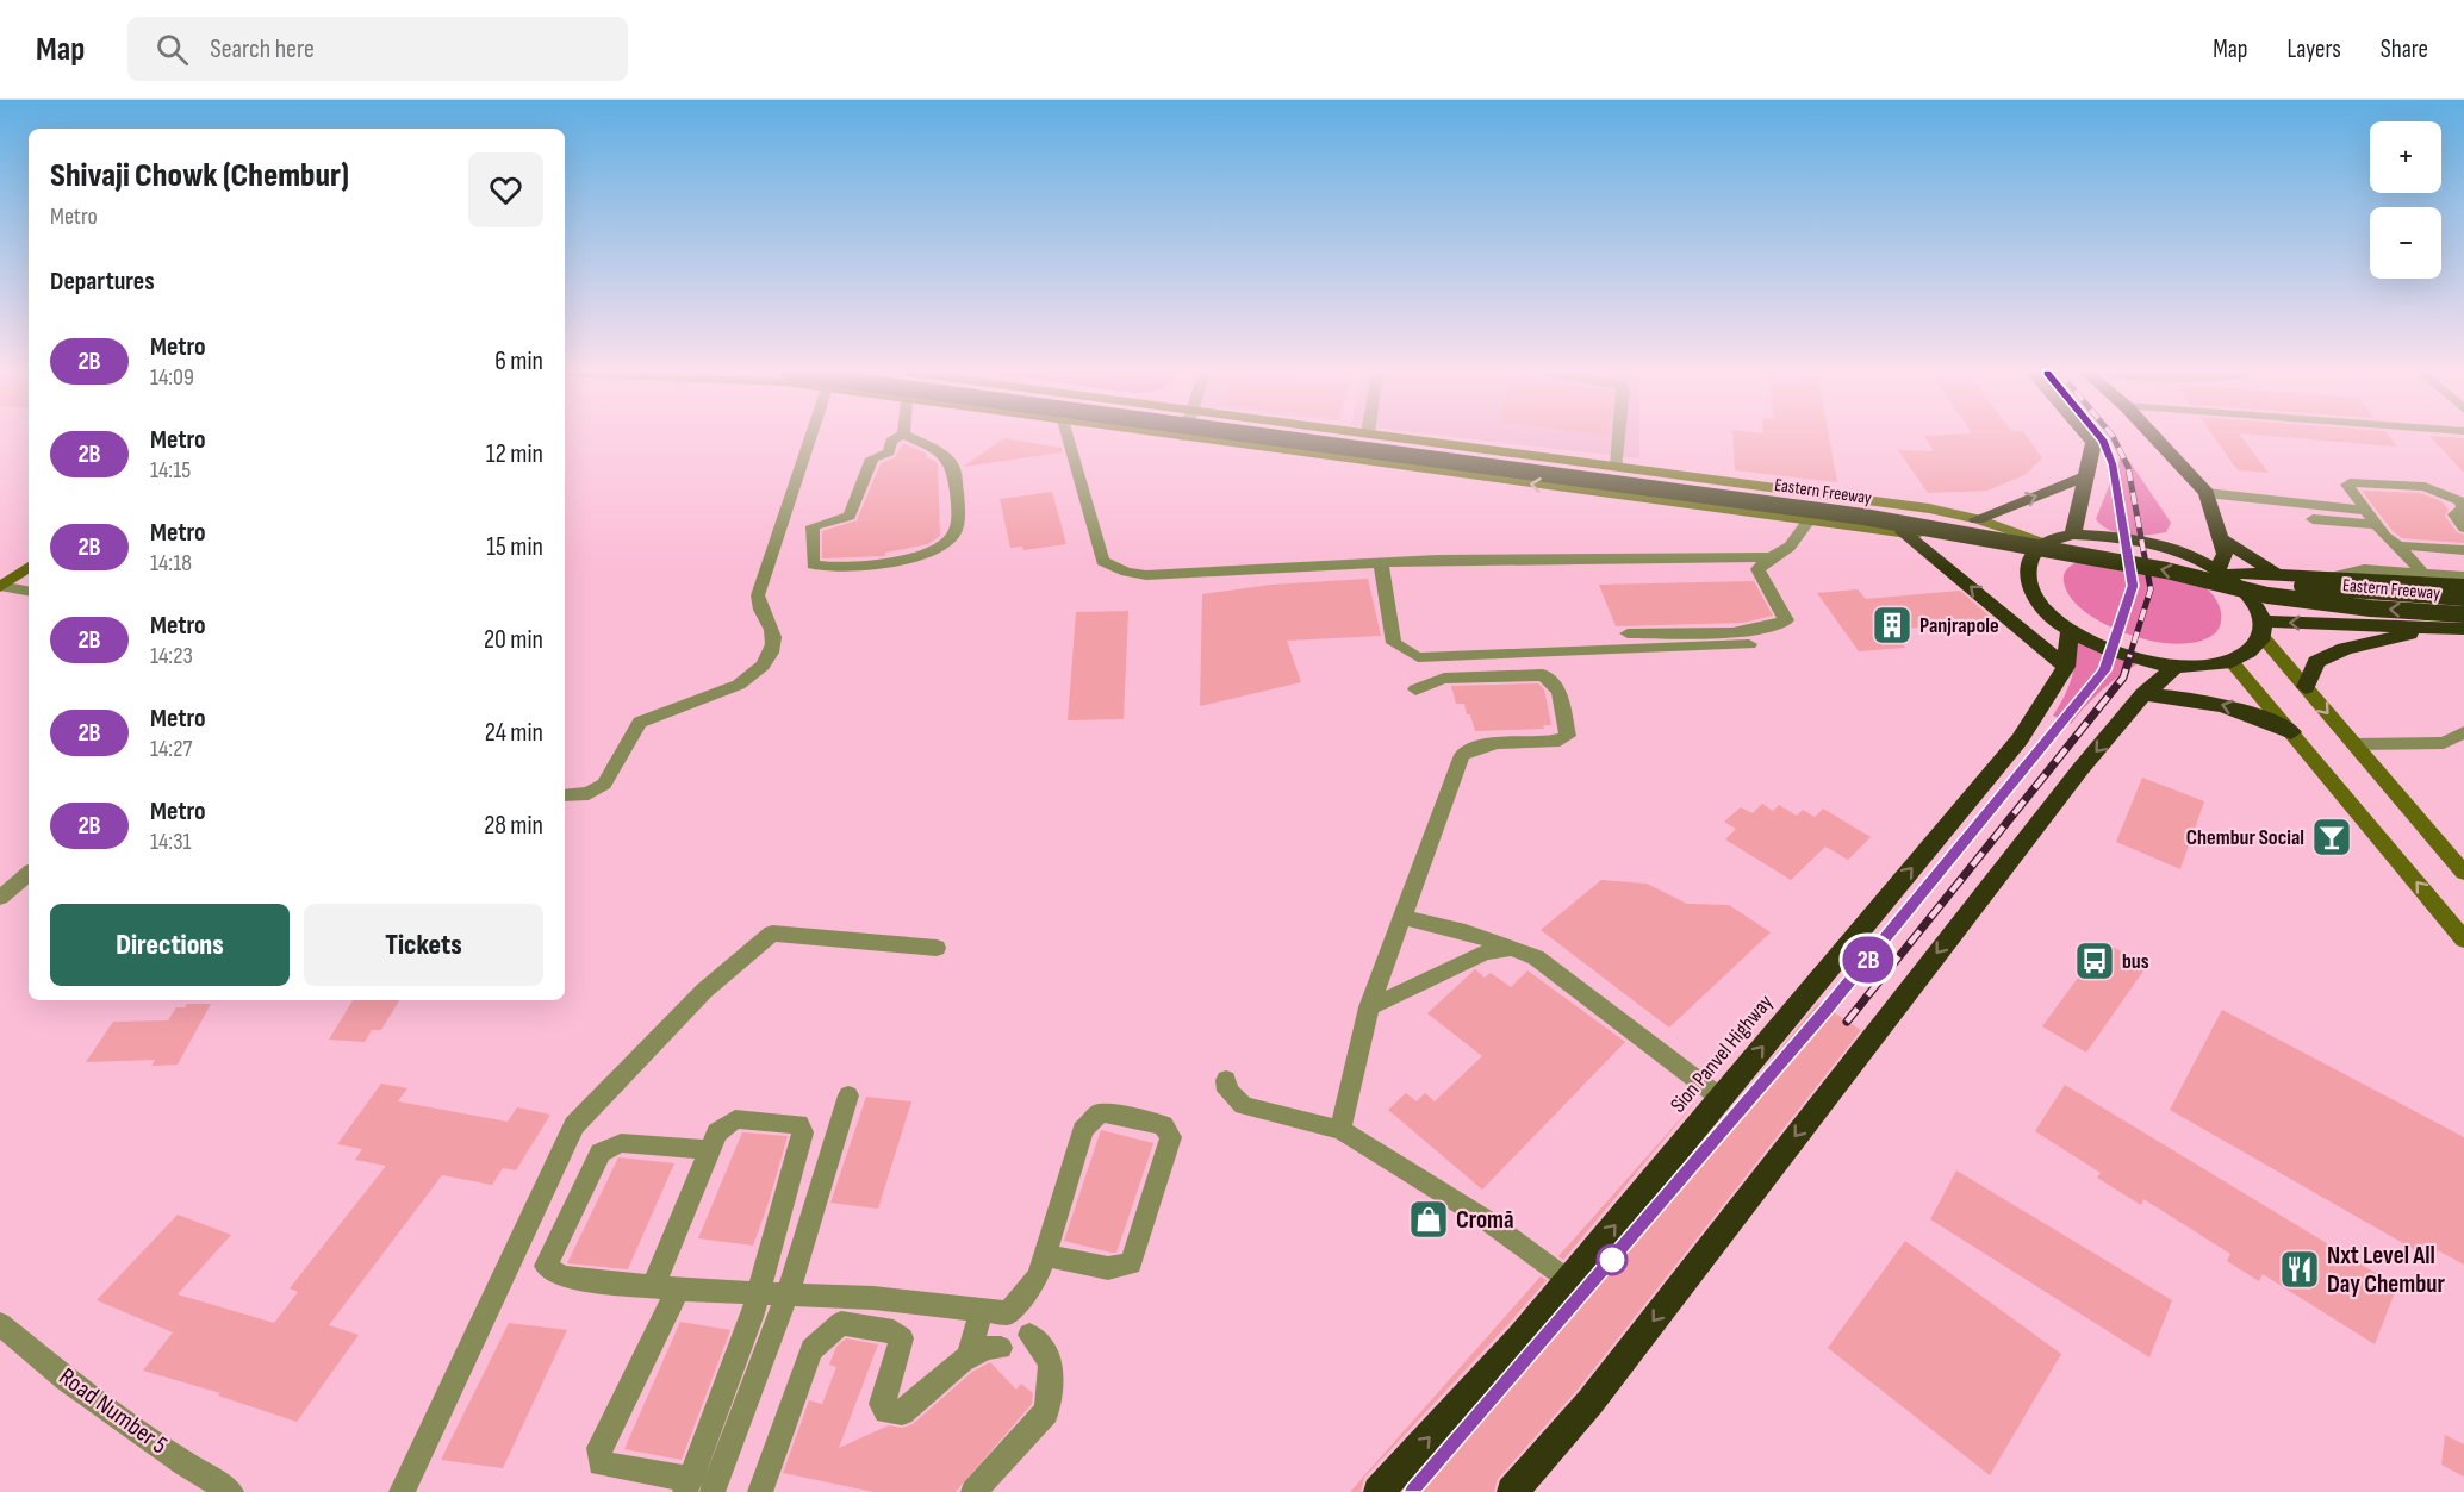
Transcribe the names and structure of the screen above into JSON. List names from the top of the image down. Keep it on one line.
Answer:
{"streets":{"highway":["Eastern Freeway","Sion Panvel Highway"],"street":["Road Number 5"]},"places":{"building":["Panjrapole"],"bar":["Chembur Social"],"bus stop":["bus"],"shop":["Cromā"],"restaurant":["Nxt Level All Day Chembur"]},"lines":["metro line 2B"],"page":{"header":"Map","search":"Search here","nav":["Map","Layers","Share"],"on_map":"2B","map_buttons":["+","−"],"heading":[["Shivaji Chowk (Chembur)","Metro"],"Departures"],"list":[{"mark":"2B","name":"Metro","note":"14:09","value":"6 min"},{"mark":"2B","name":"Metro","note":"14:15","value":"12 min"},{"mark":"2B","name":"Metro","note":"14:18","value":"15 min"},{"mark":"2B","name":"Metro","note":"14:23","value":"20 min"},{"mark":"2B","name":"Metro","note":"14:27","value":"24 min"},{"mark":"2B","name":"Metro","note":"14:31","value":"28 min"}],"buttons":["Directions","Tickets"]}}
